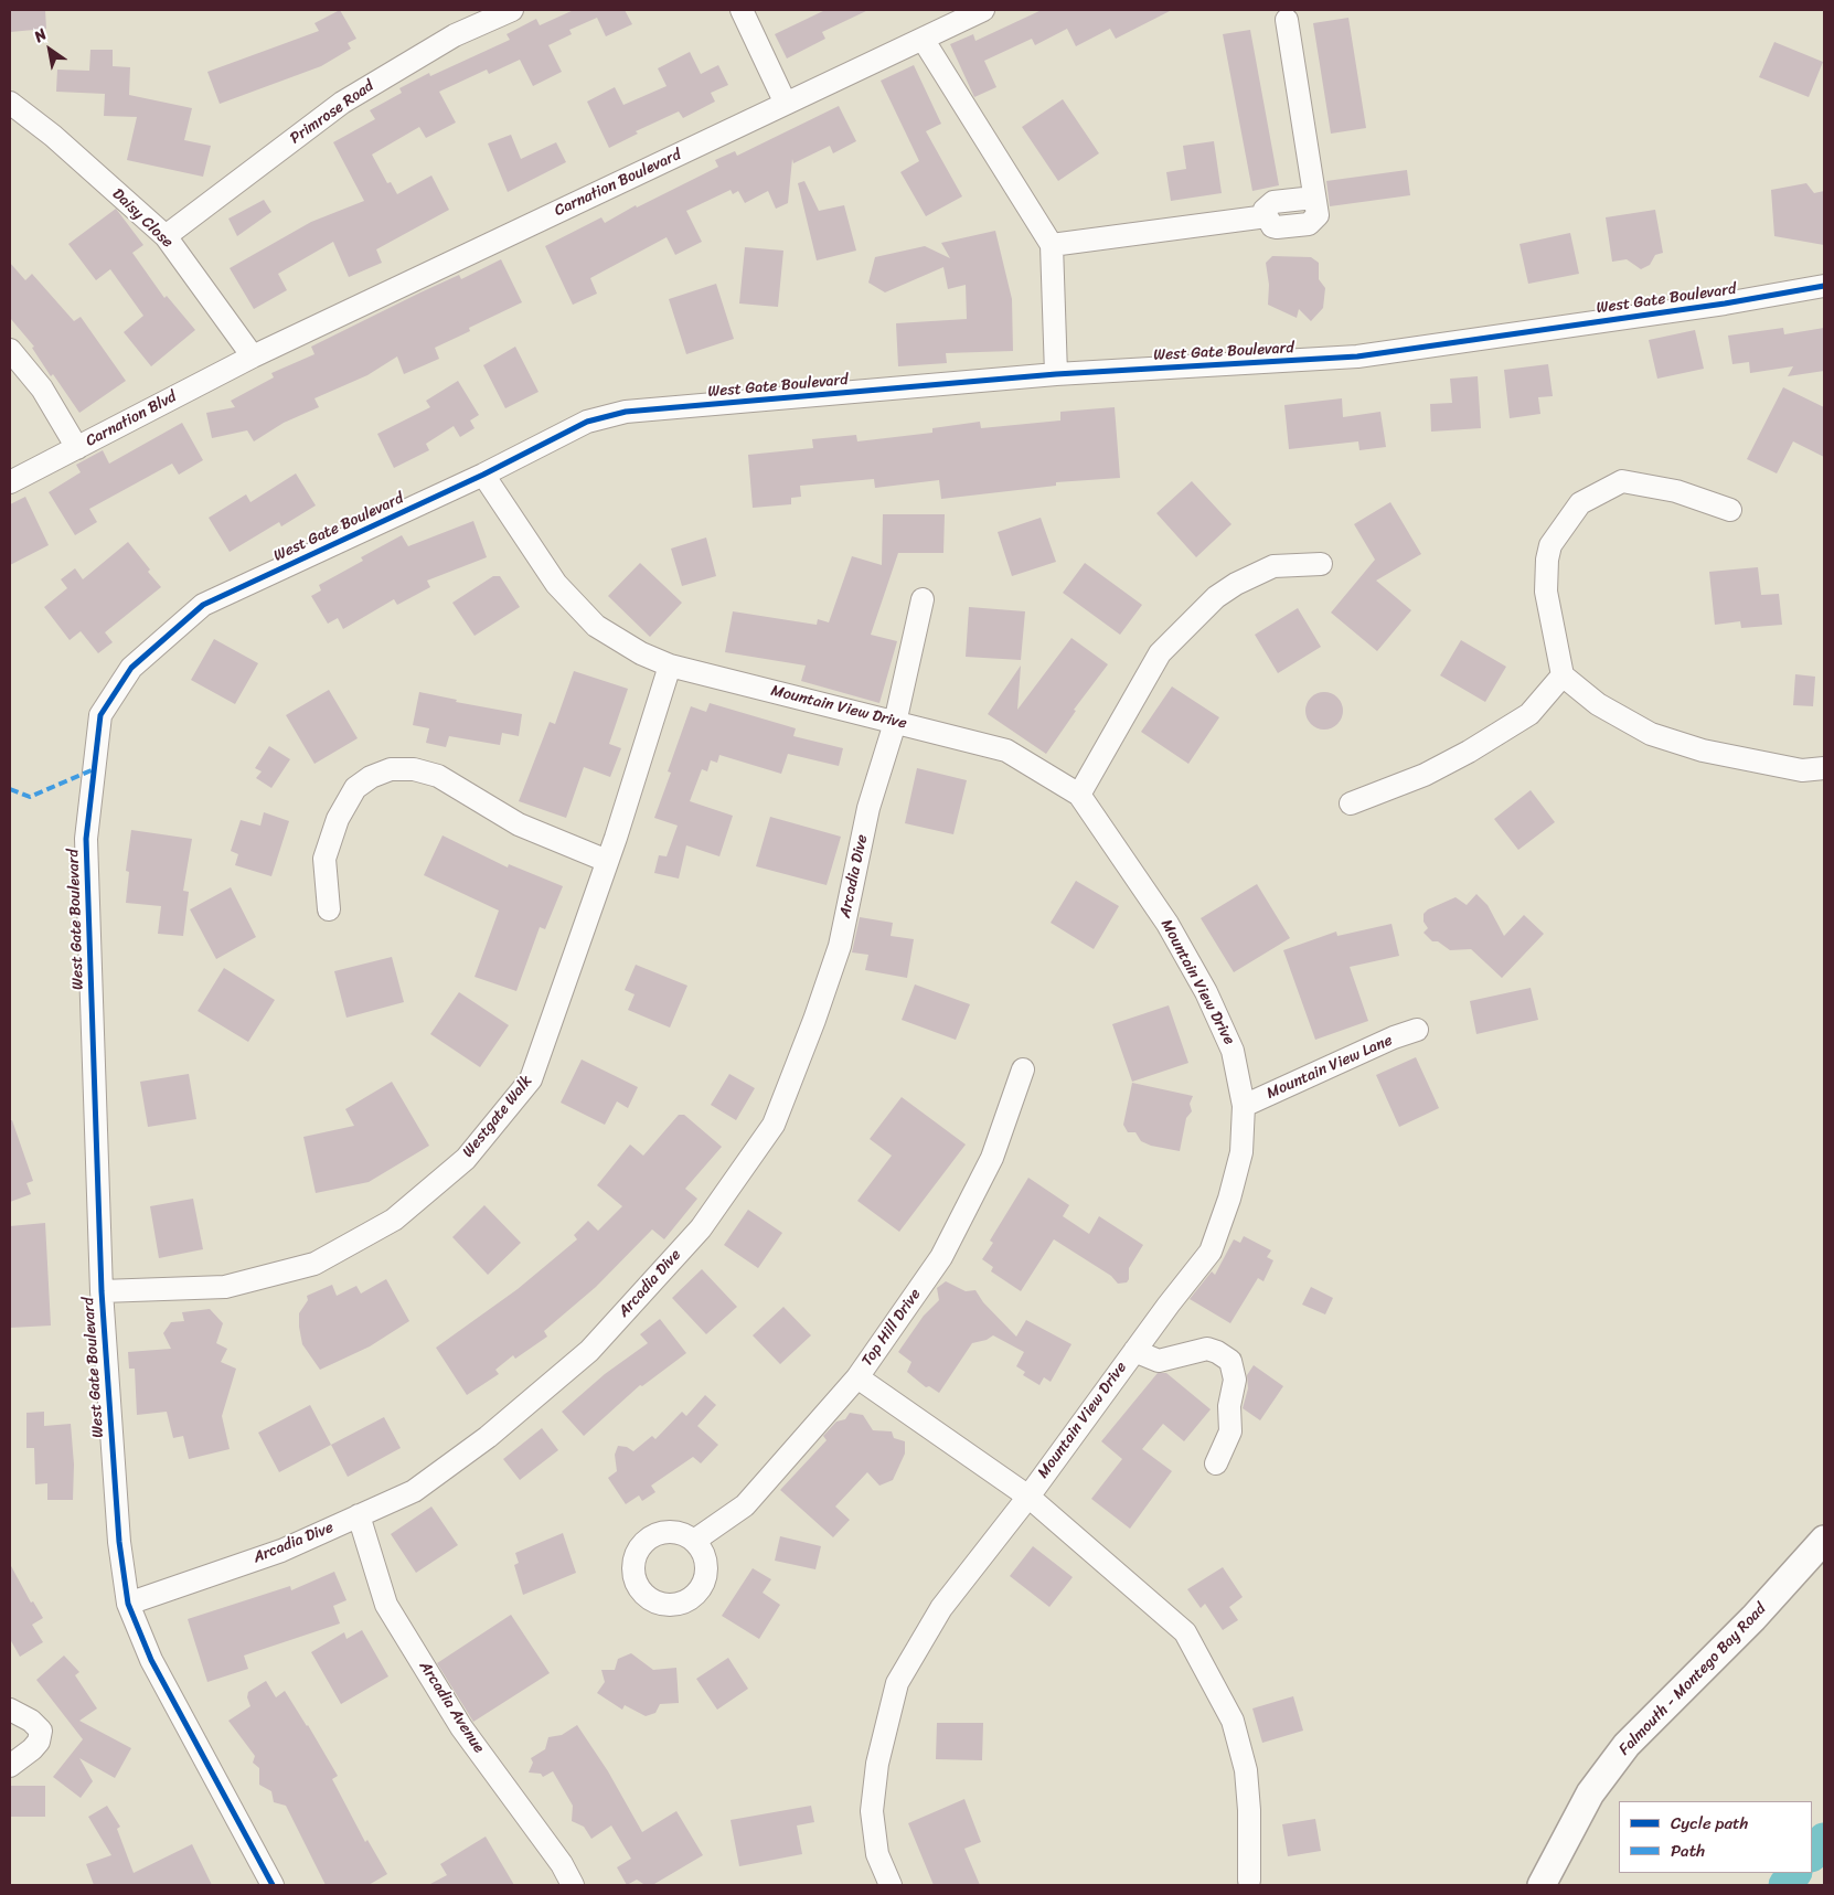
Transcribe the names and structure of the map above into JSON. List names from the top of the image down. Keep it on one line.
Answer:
{"streets":{"main road":["Falmouth - Montego Bay Road"],"street":["Primrose Road","Carnation Boulevard","Daisy Close","West Gate Boulevard","Carnation Blvd","Mountain View Drive","Arcadia Dive","Mountain View Lane","Westgate Walk","Top Hill Drive","Arcadia Avenue"]},"crossings":[["Primrose Road","Daisy Close"],["Carnation Boulevard","Daisy Close"],["Carnation Boulevard","Carnation Blvd"],["Daisy Close","Carnation Blvd"],["West Gate Boulevard","Mountain View Drive"],["West Gate Boulevard","Arcadia Dive"],["West Gate Boulevard","Westgate Walk"],["Mountain View Drive","Arcadia Dive"],["Mountain View Drive","Mountain View Lane"],["Mountain View Drive","Westgate Walk"],["Arcadia Dive","Arcadia Avenue"]],"legend":["Cycle path","Path"],"north":"top left"}
